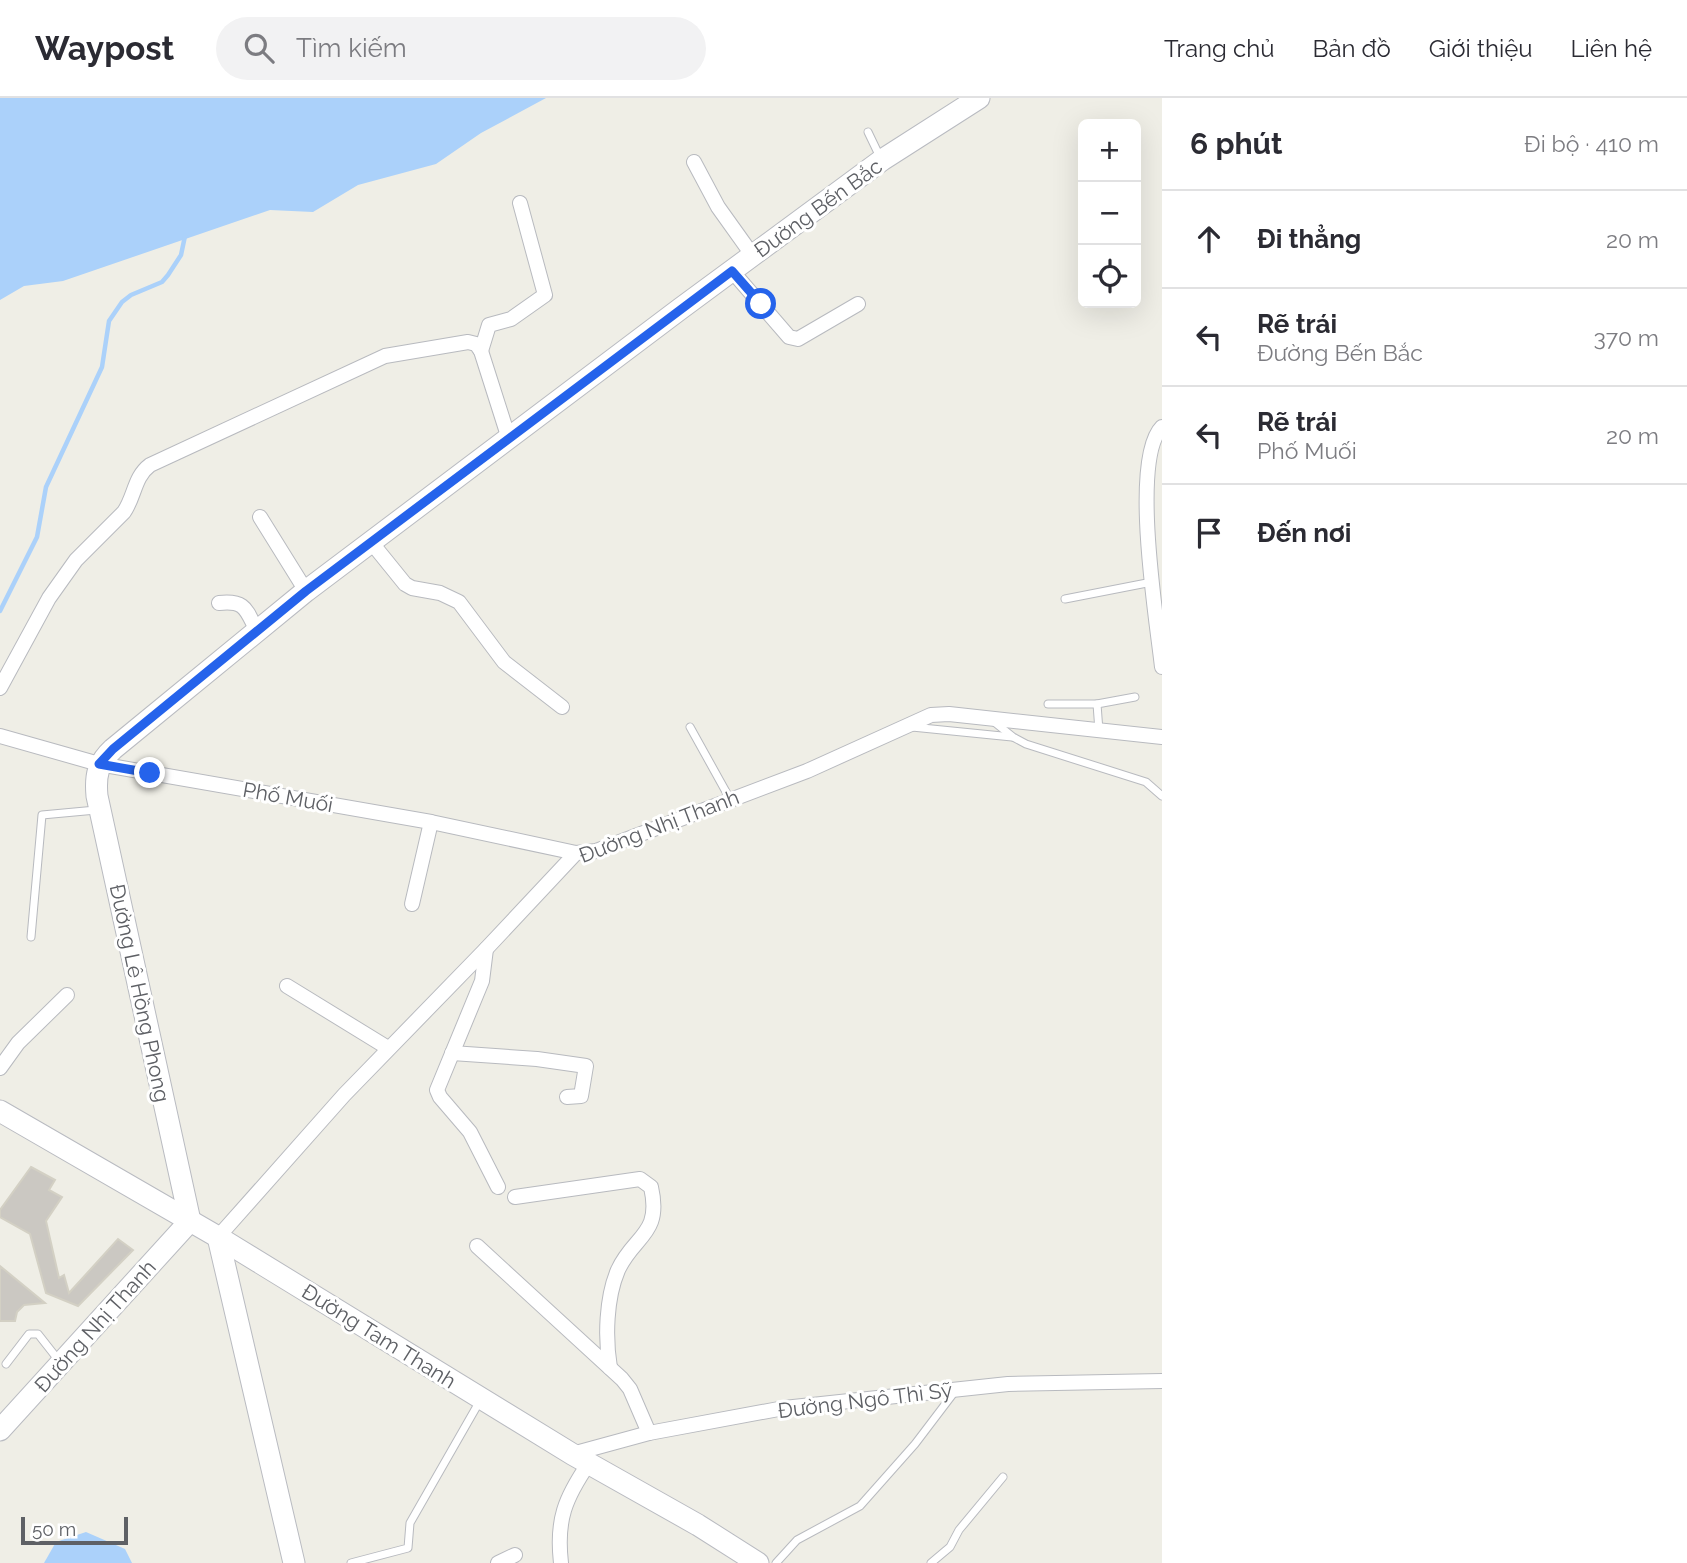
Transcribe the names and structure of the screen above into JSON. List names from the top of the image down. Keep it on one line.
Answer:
{"streets":{"main road":["Đường Bến Bắc","Đường Nhị Thanh","Đường Lê Hồng Phong","Đường Tam Thanh"],"street":["Phố Muối","Đường Ngô Thì Sỹ"]},"crossings":[["Đường Bến Bắc","Phố Muối"],["Đường Bến Bắc","Đường Lê Hồng Phong"],["Phố Muối","Đường Nhị Thanh"],["Phố Muối","Đường Lê Hồng Phong"],["Đường Nhị Thanh","Đường Lê Hồng Phong"],["Đường Nhị Thanh","Đường Tam Thanh"],["Đường Lê Hồng Phong","Đường Tam Thanh"],["Đường Tam Thanh","Đường Ngô Thì Sỹ"]],"scale_bar":"50 m","page":{"header":"Waypost","search":"Tìm kiếm","nav":["Trang chủ","Bản đồ","Giới thiệu","Liên hệ"],"heading":["6 phút","Đi bộ · 410 m"],"map_buttons":["+","−"],"list":[["Đi thẳng","20 m"],["Rẽ trái","Đường Bến Bắc","370 m"],["Rẽ trái","Phố Muối","20 m"],"Đến nơi"],"scale":"50 m"}}
